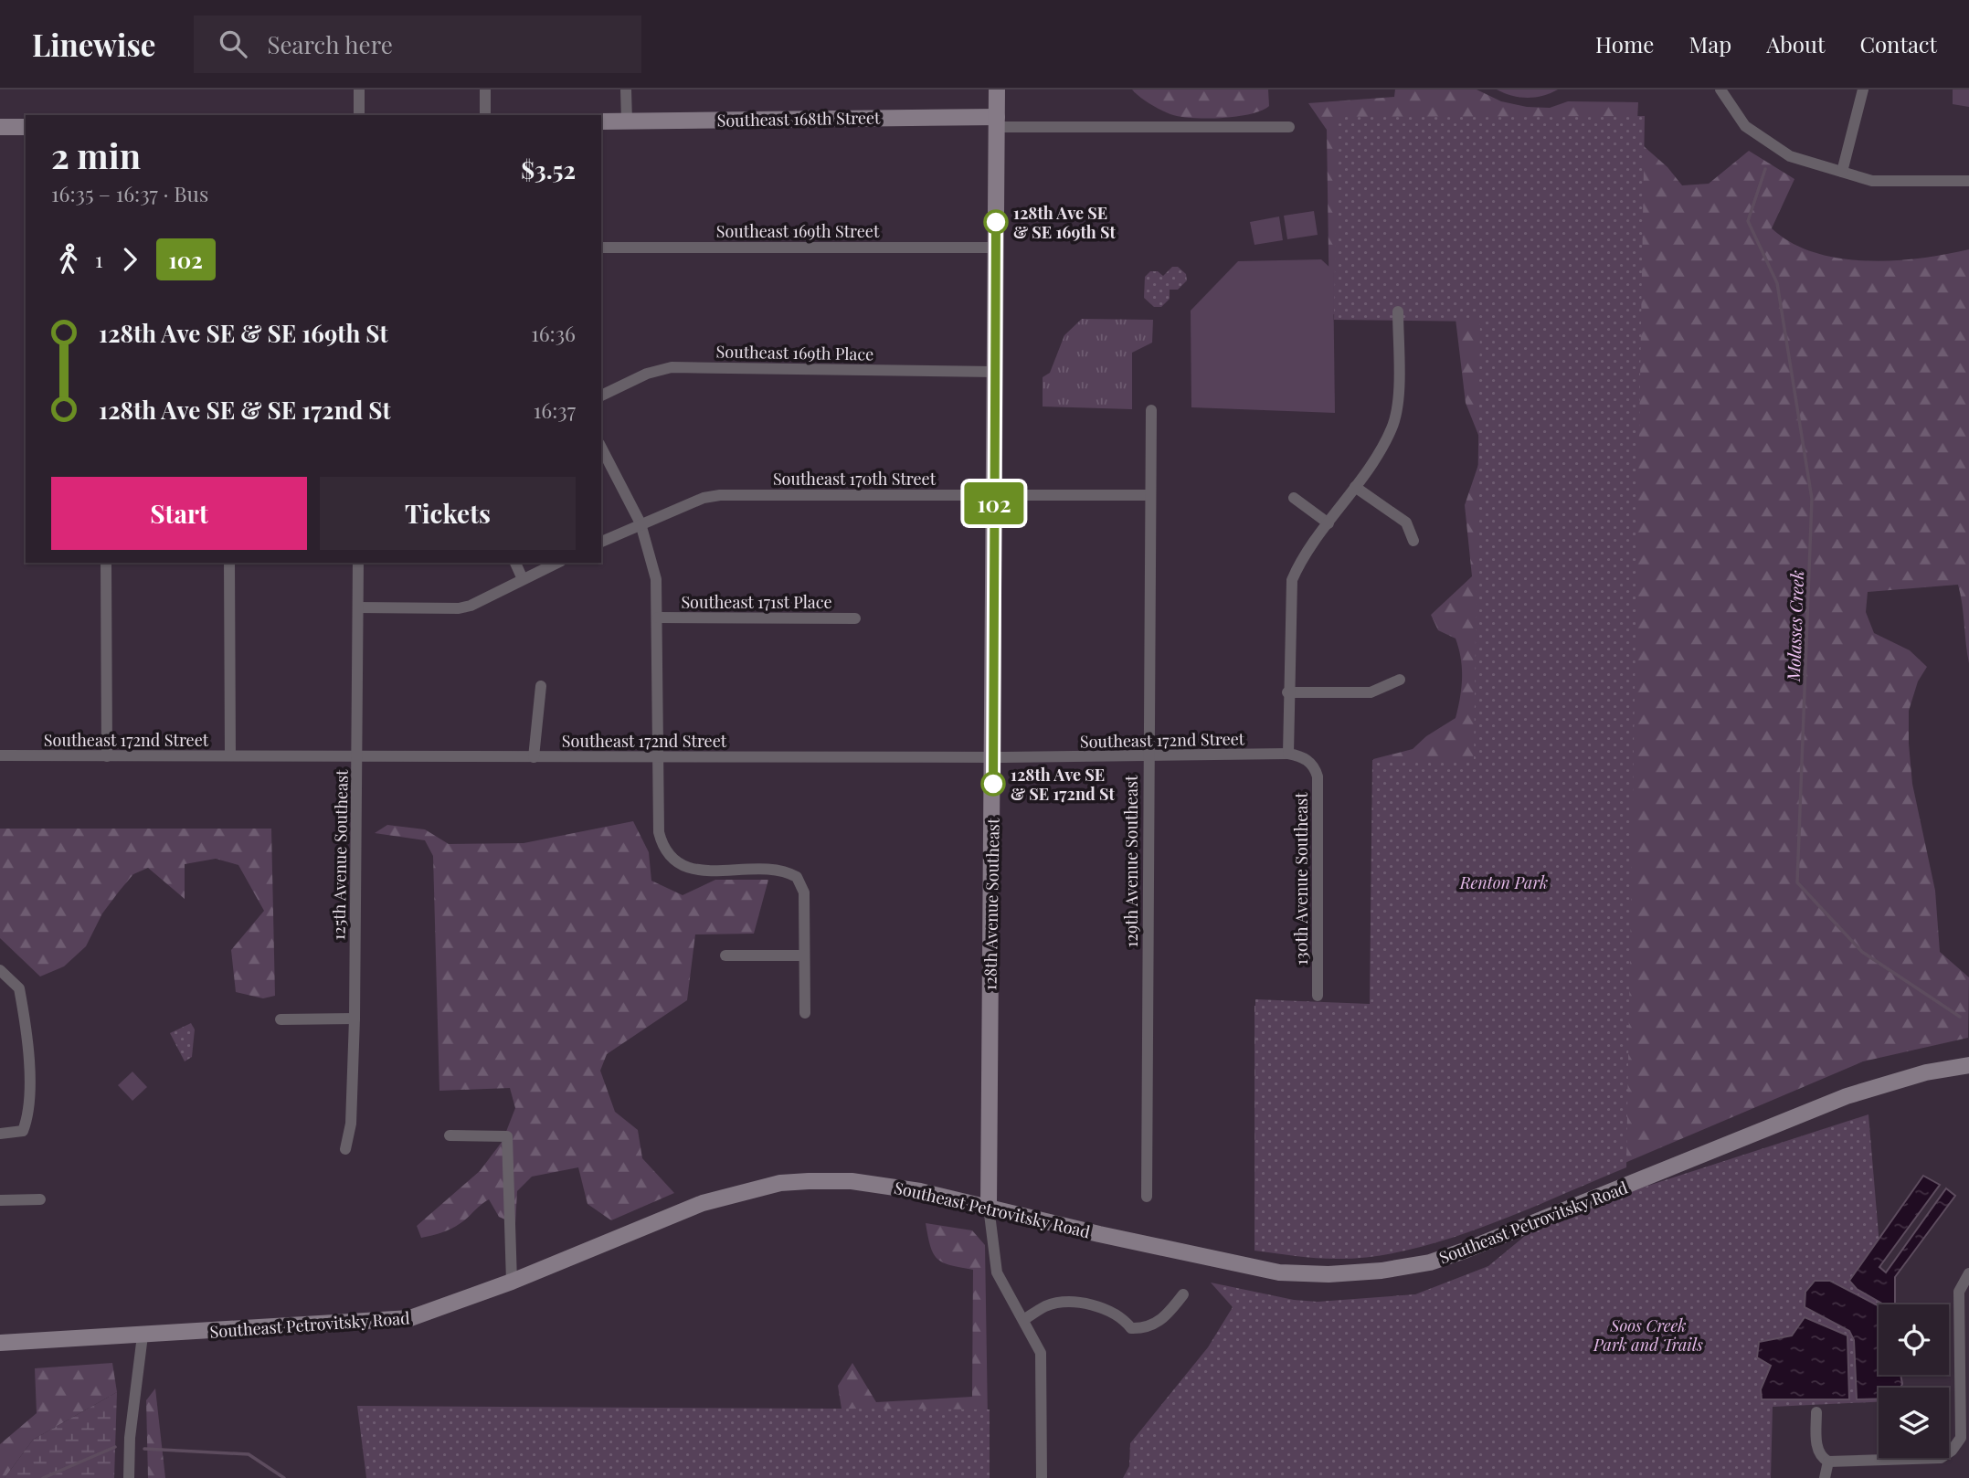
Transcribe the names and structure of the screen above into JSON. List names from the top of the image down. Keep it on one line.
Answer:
{"streets":{"main road":["Southeast 168th Street","128th Avenue Southeast","Southeast Petrovitsky Road"],"street":["Southeast 169th Street","Southeast 169th Place","Southeast 170th Street","Southeast 171st Place","Southeast 172nd Street","125th Avenue Southeast","129th Avenue Southeast","130th Avenue Southeast"]},"crossings":[["Southeast 168th Street","128th Avenue Southeast"],["Southeast 169th Street","128th Avenue Southeast"],["Southeast 169th Place","128th Avenue Southeast"],["Southeast 170th Street","129th Avenue Southeast"],["Southeast 170th Street","128th Avenue Southeast"],["Southeast 172nd Street","125th Avenue Southeast"],["Southeast 172nd Street","129th Avenue Southeast"],["Southeast 172nd Street","130th Avenue Southeast"],["Southeast 172nd Street","128th Avenue Southeast"],["128th Avenue Southeast","Southeast Petrovitsky Road"]],"water":["Molasses Creek"],"parks":["Renton Park","Soos Creek Park and Trails"],"places":["128th Ave SE & SE 169th St","128th Ave SE & SE 172nd St"],"lines":["bus line 102"],"page":{"header":"Linewise","search":"Search here","nav":["Home","Map","About","Contact"],"on_map":"102","heading":["2 min","16:35 – 16:37 · Bus","$3.52"],"legs":["1","102"],"list":[{"name":"128th Ave SE & SE 169th St","value":"16:36"},{"name":"128th Ave SE & SE 172nd St","value":"16:37"}],"buttons":["Start","Tickets"]}}
